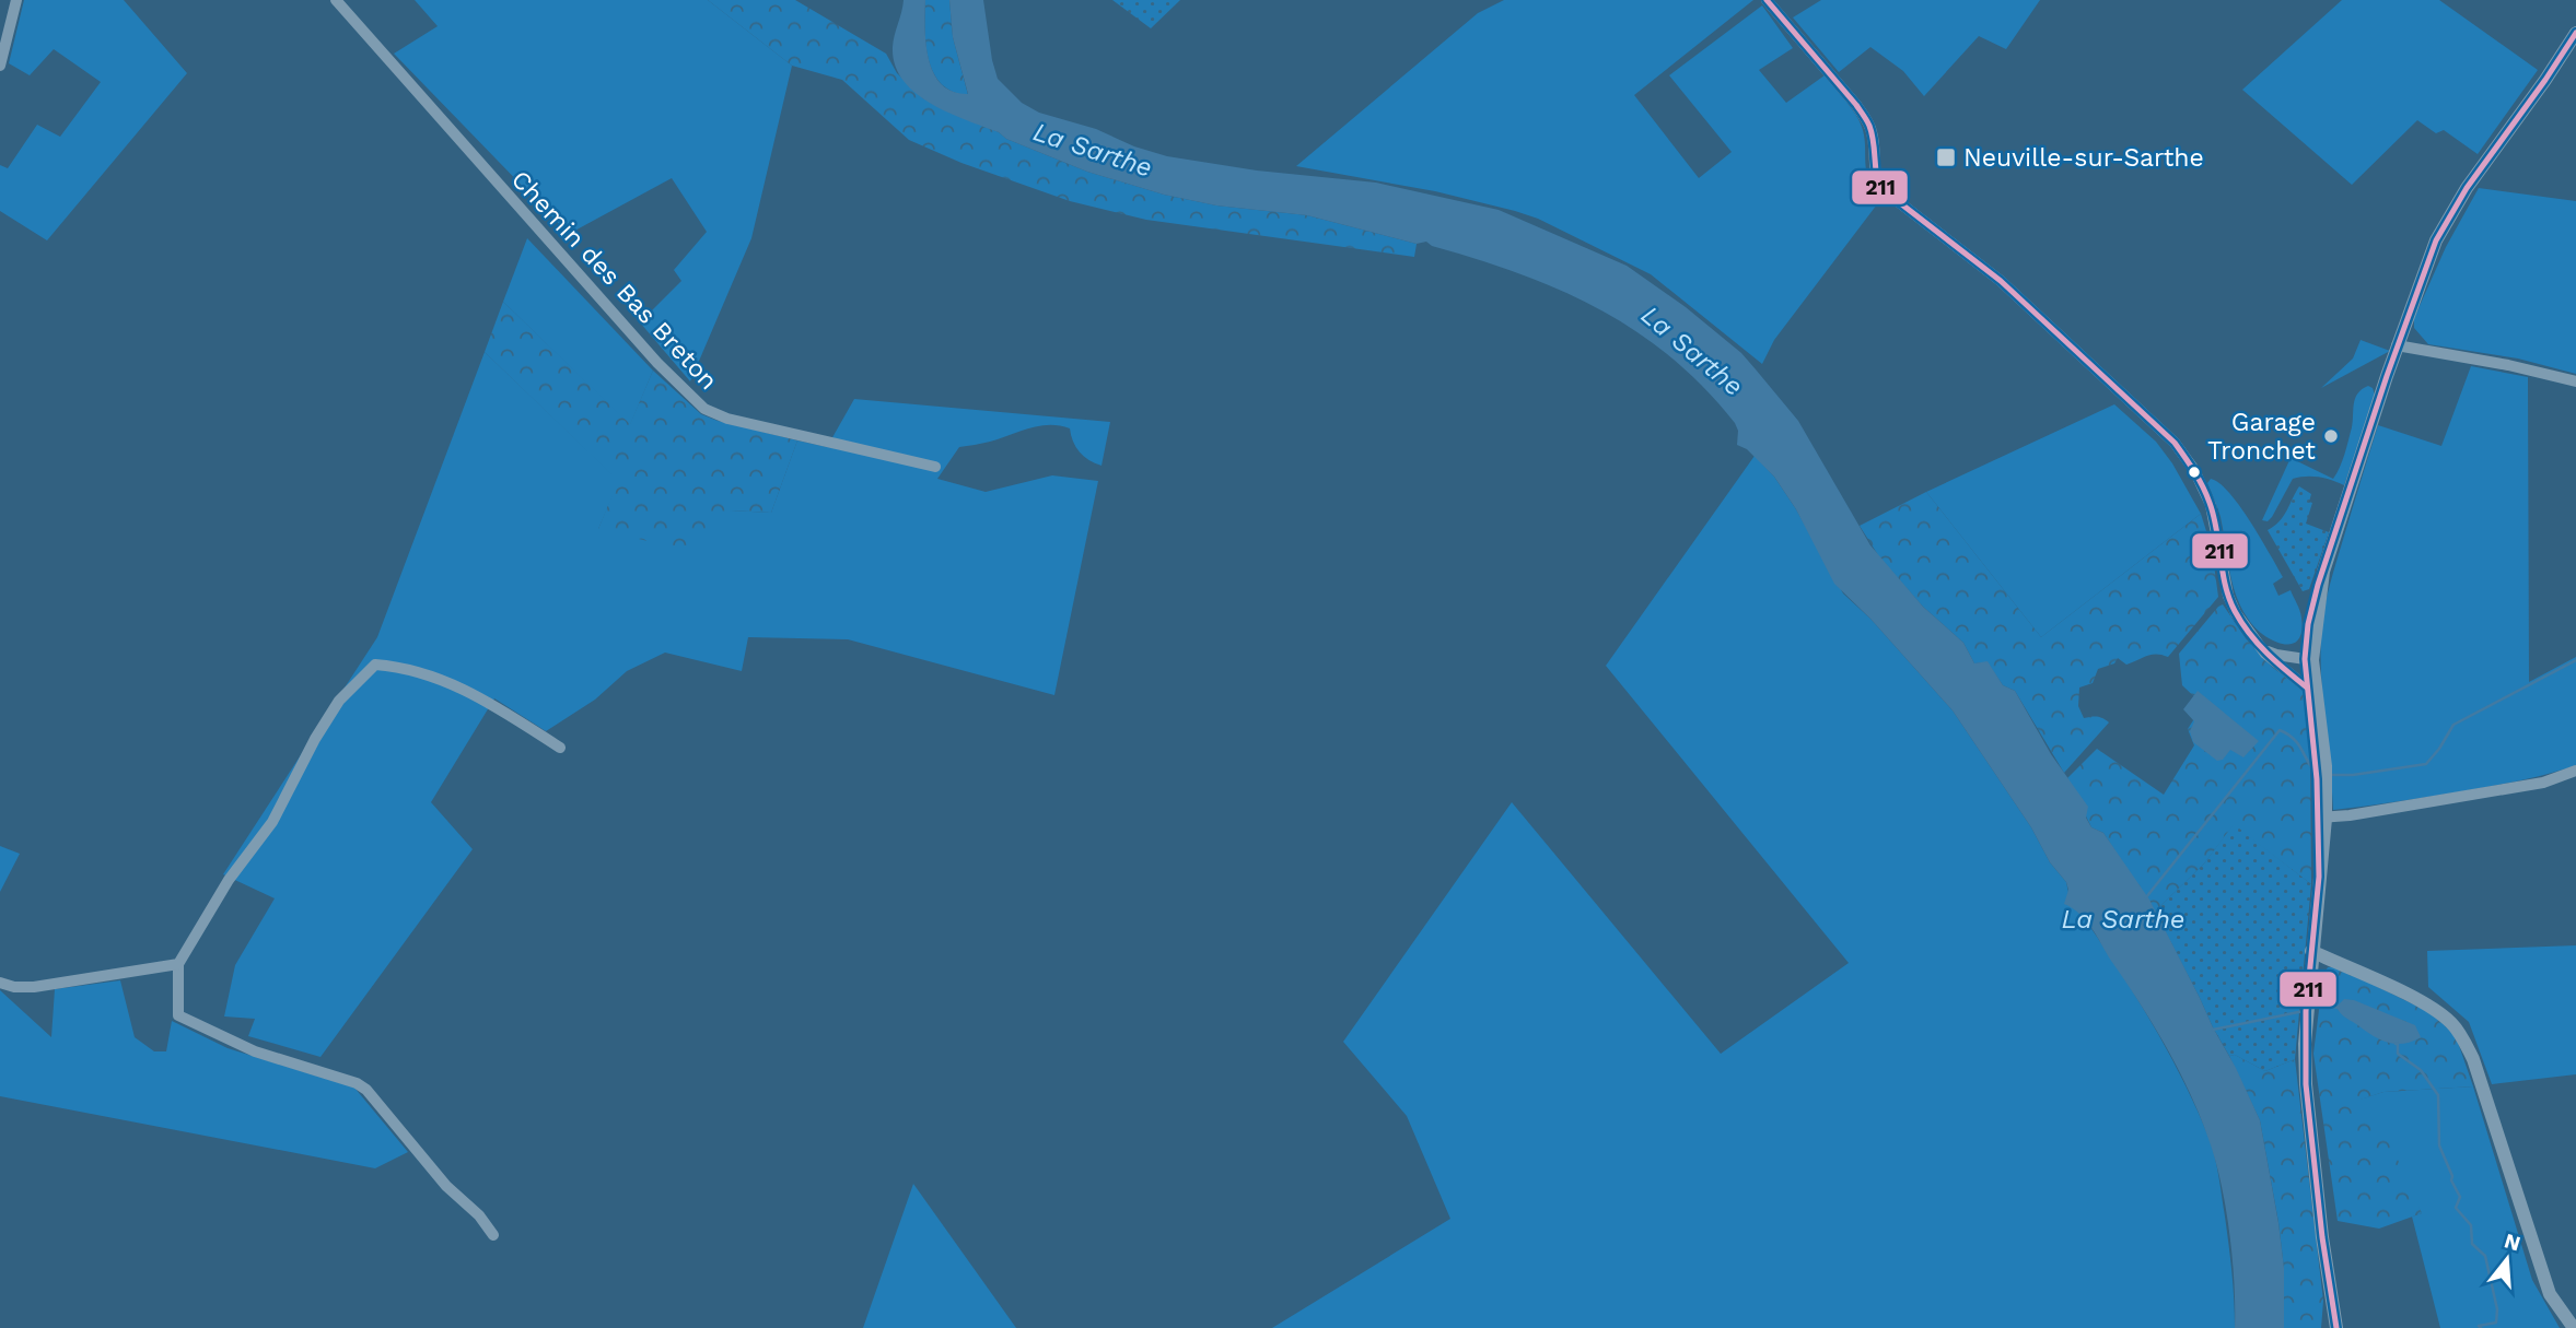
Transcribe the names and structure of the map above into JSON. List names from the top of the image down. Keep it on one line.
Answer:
{"streets":{"street":["Chemin des Bas Breton"]},"water":["La Sarthe"],"places":{"transit":["Neuville-sur-Sarthe"],"other":["Garage Tronchet"]},"lines":["transit line 211"],"north":"top"}
